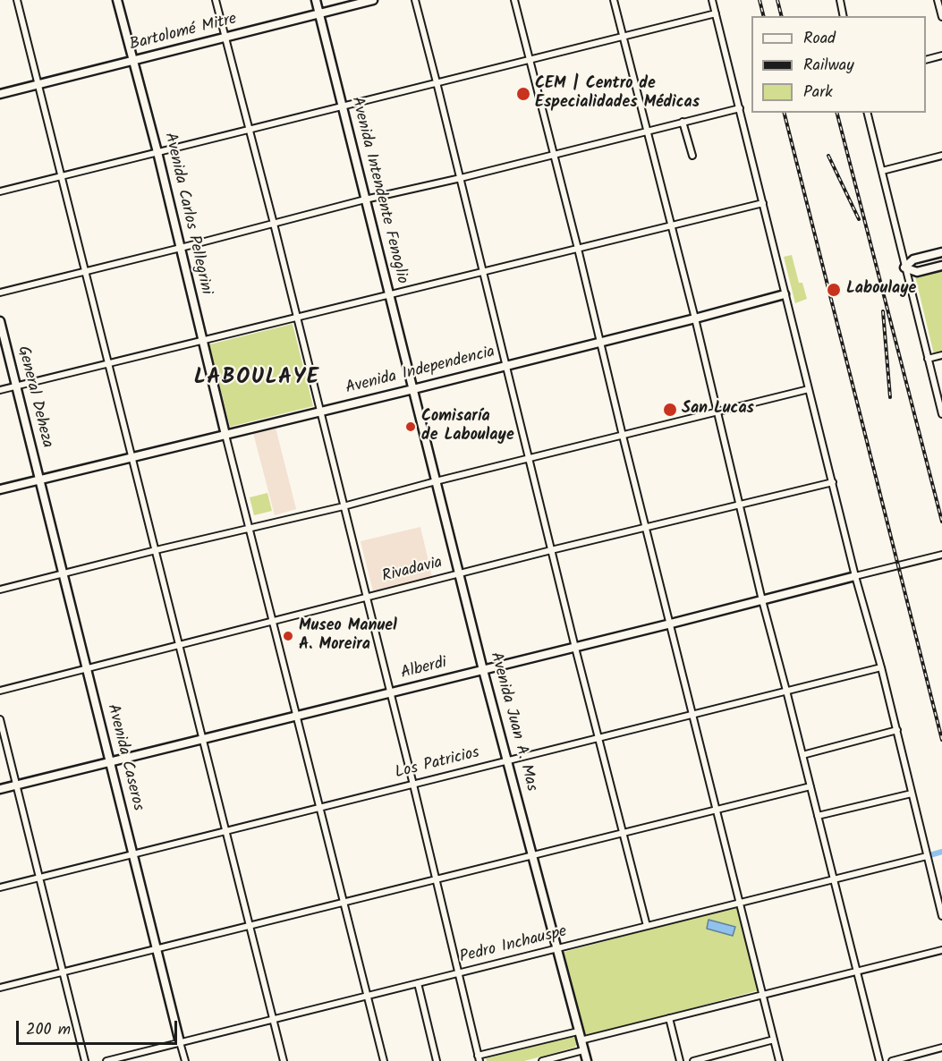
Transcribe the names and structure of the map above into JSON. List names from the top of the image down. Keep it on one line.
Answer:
{"streets":{"main road":["Bartolomé Mitre","Avenida Intendente Fenoglio","Avenida Carlos Pellegrini","Avenida Independencia","General Deheza","Alberdi","Avenida Juan A. Mas","Avenida Caseros"],"street":["Rivadavia","Los Patricios","Pedro Inchauspe"]},"crossings":[["Bartolomé Mitre","Avenida Intendente Fenoglio"],["Bartolomé Mitre","Avenida Carlos Pellegrini"],["Avenida Intendente Fenoglio","Avenida Independencia"],["Avenida Intendente Fenoglio","Avenida Juan A. Mas"],["Avenida Carlos Pellegrini","Avenida Independencia"],["Avenida Independencia","General Deheza"],["Avenida Independencia","Avenida Juan A. Mas"],["Avenida Independencia","Avenida Caseros"],["General Deheza","Avenida Caseros"],["Rivadavia","Avenida Juan A. Mas"],["Rivadavia","Avenida Caseros"],["Alberdi","Avenida Juan A. Mas"],["Alberdi","Avenida Caseros"],["Avenida Juan A. Mas","Los Patricios"],["Avenida Juan A. Mas","Pedro Inchauspe"],["Avenida Caseros","Los Patricios"],["Avenida Caseros","Pedro Inchauspe"]],"districts":["LABOULAYE"],"places":["CEM | Centro de Especialidades Médicas","Laboulaye","San Lucas","Comisaría de Laboulaye","Museo Manuel A. Moreira"],"legend":["Road","Railway","Park"],"scale_bar":"200 m"}
